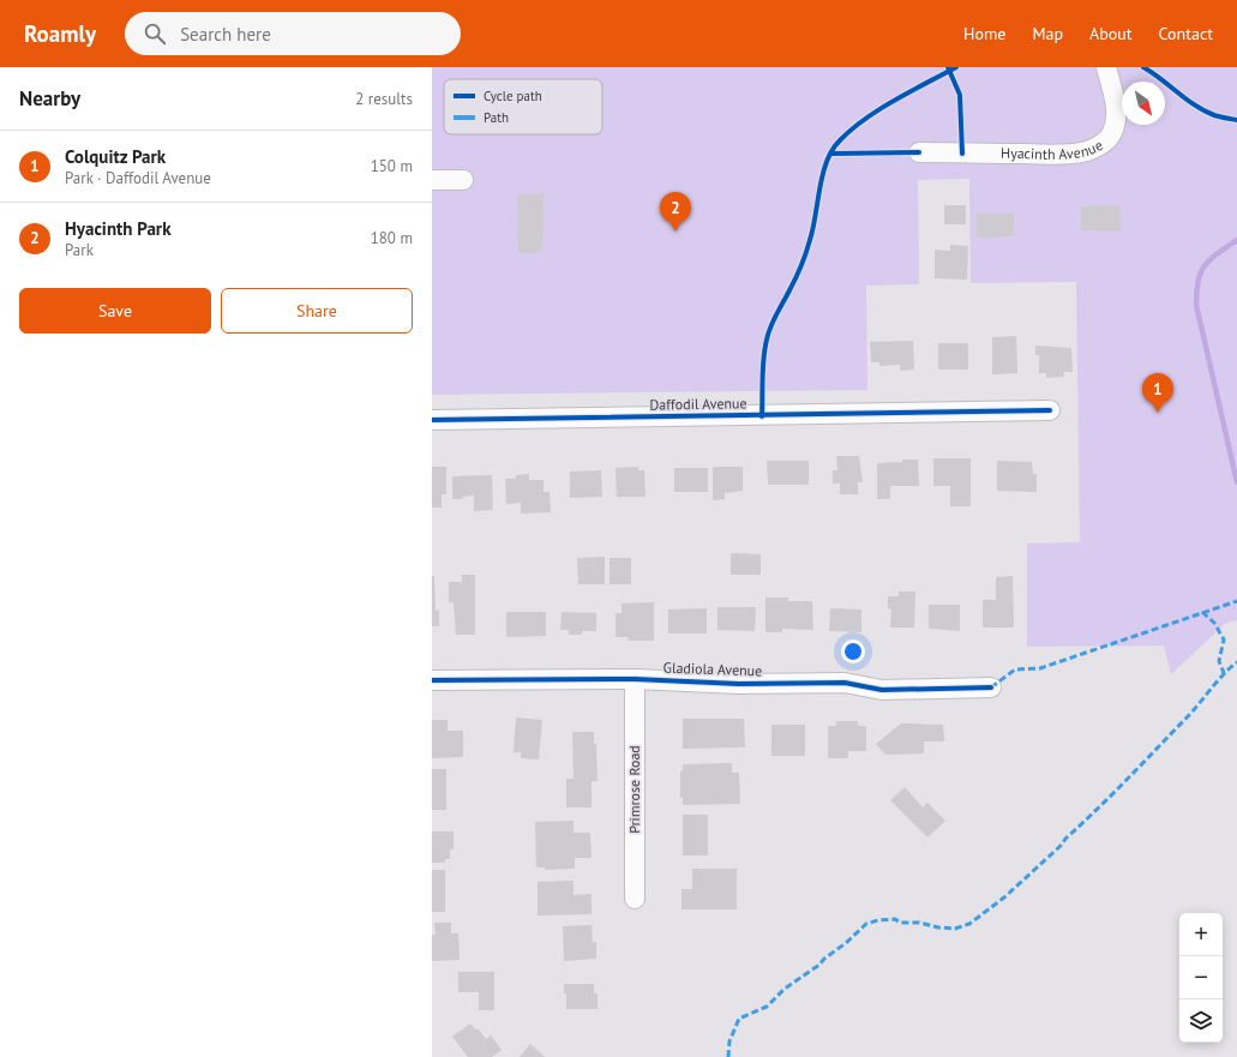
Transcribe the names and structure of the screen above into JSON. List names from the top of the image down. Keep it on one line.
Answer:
{"streets":{"street":["Hyacinth Avenue","Daffodil Avenue","Gladiola Avenue","Primrose Road"]},"crossings":[["Gladiola Avenue","Primrose Road"]],"legend":["Cycle path","Path"],"north":"bottom right","page":{"header":"Roamly","search":"Search here","nav":["Home","Map","About","Contact"],"heading":["Nearby","2 results"],"list":[{"mark":"1","name":"Colquitz Park","note":"Park · Daffodil Avenue","value":"150 m"},{"mark":"2","name":"Hyacinth Park","note":"Park","value":"180 m"}],"pins":["2","1"],"buttons":["Save","Share"],"map_buttons":["+","−"]}}
